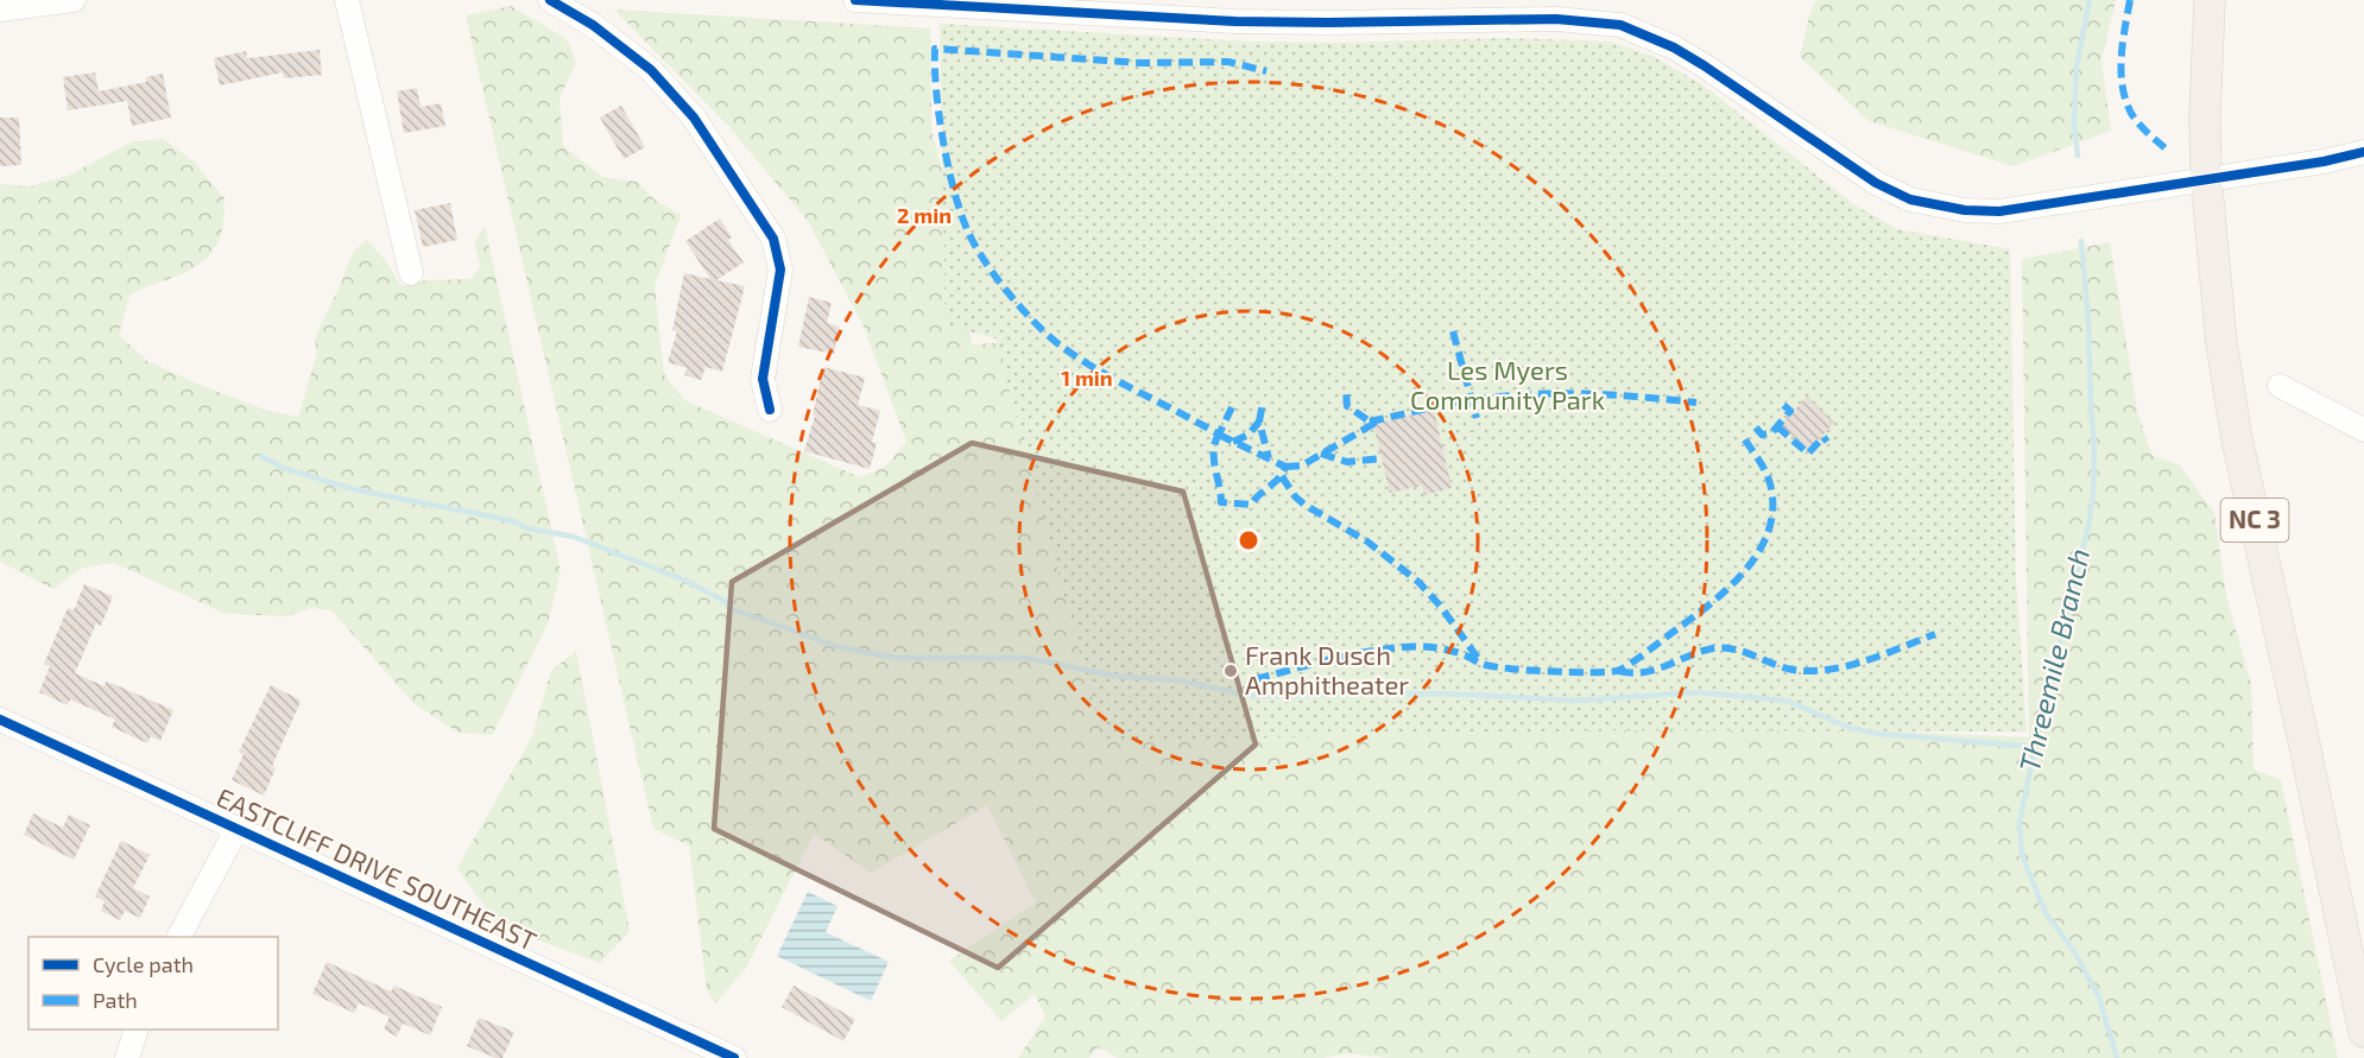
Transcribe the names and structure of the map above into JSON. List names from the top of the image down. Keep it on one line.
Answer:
{"streets":{"main road":["NC 3"],"street":["EASTCLIFF DRIVE SOUTHEAST"]},"water":["Threemile Branch"],"parks":["Les Myers Community Park"],"places":["Frank Dusch Amphitheater"],"legend":["Cycle path","Path"],"rings":["2 min","1 min"]}
